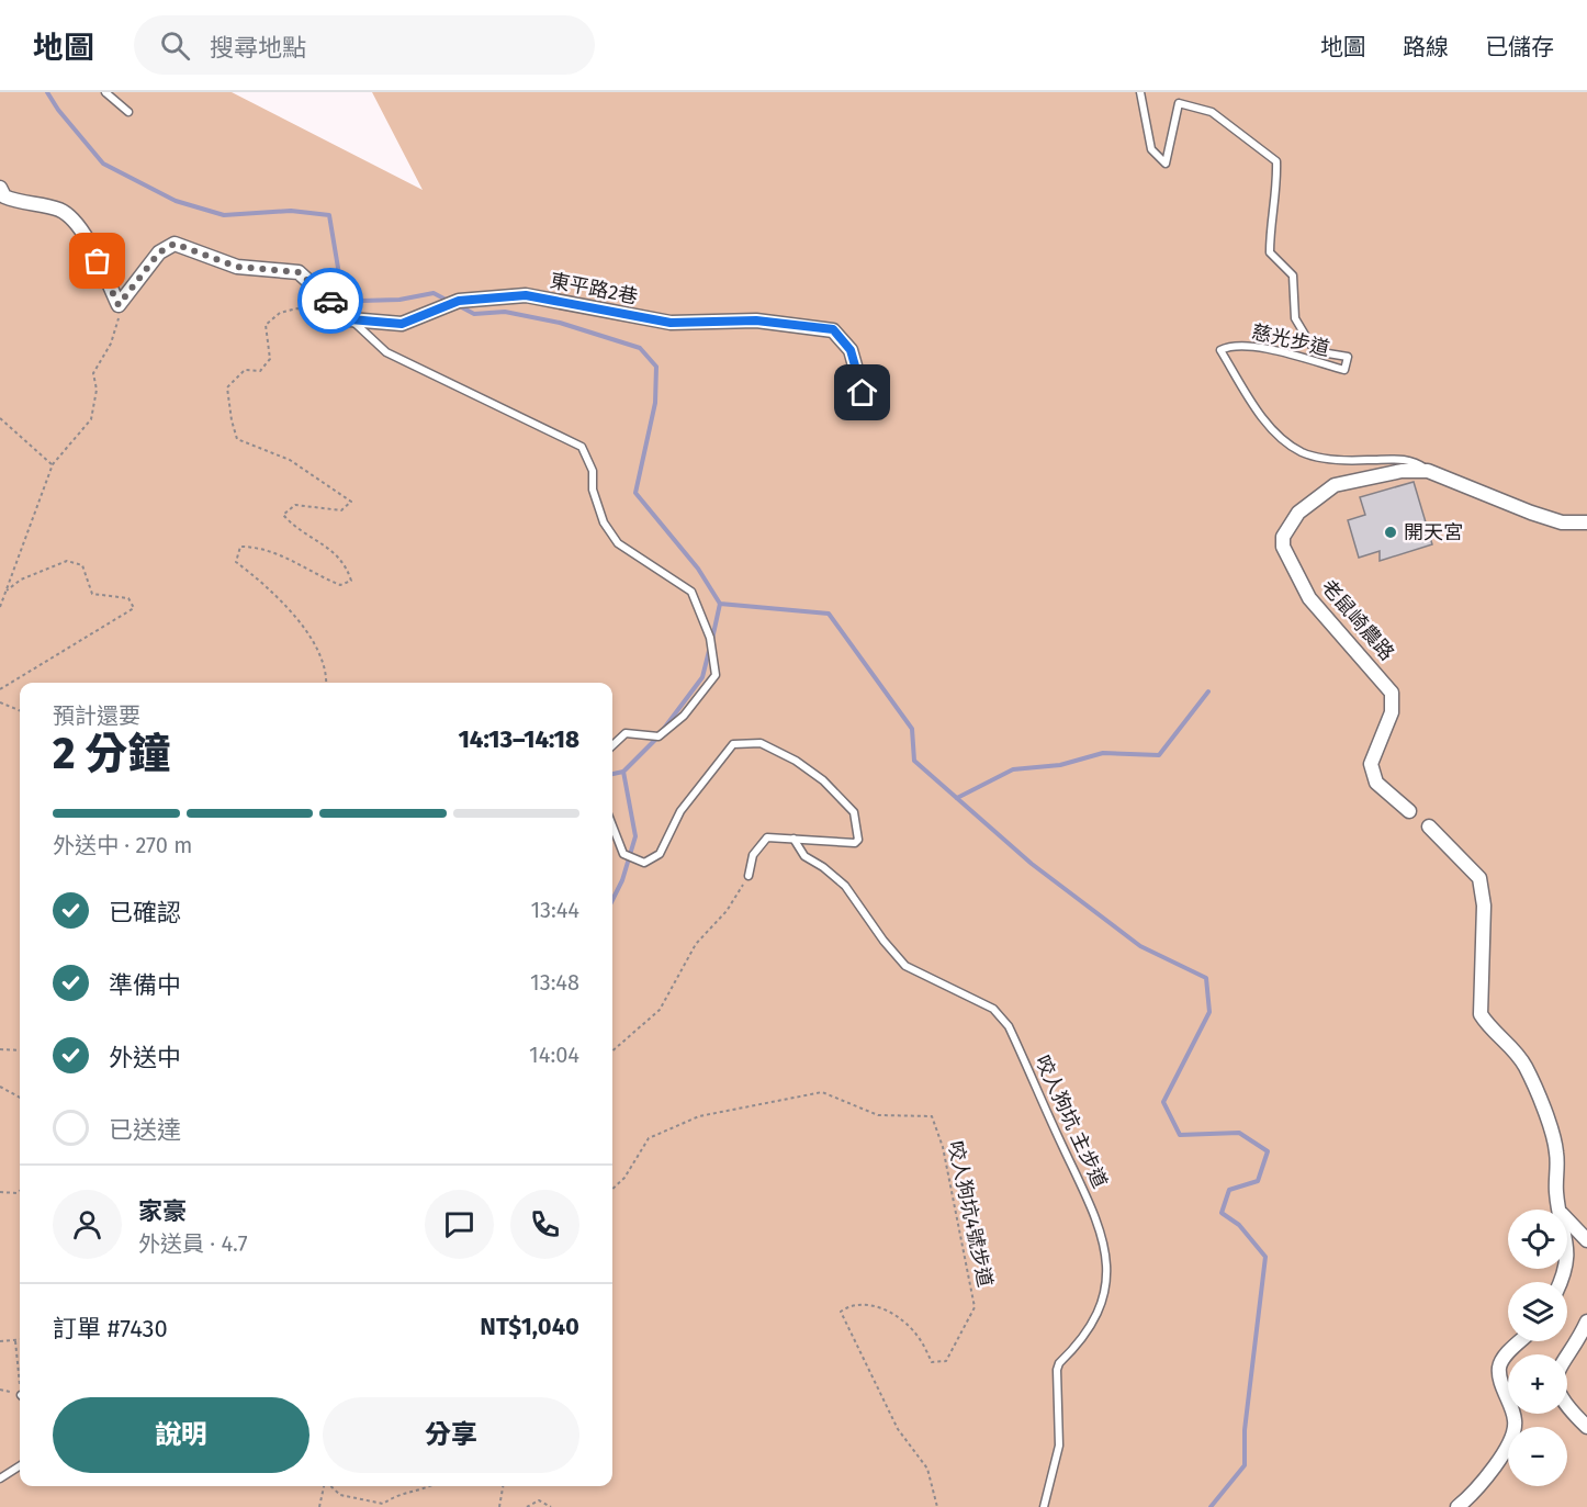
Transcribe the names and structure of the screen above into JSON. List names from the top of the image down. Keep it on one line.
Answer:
{"streets":{"street":["東平路2巷","老鼠崎農路"],"lane":["慈光步道","咬人狗坑 主步道"],"path":["咬人狗坑4號步道"]},"crossings":[["慈光步道","老鼠崎農路"]],"places":["開天宮"],"page":{"header":"地圖","search":"搜尋地點","nav":["地圖","路線","已儲存"],"heading":["2 分鐘","預計還要","14:13–14:18"],"panel":["家豪","外送員 · 4.7","訂單 #7430","NT$1,040"],"bar":"外送中 · 270 m","list":[["已確認","13:44"],["準備中","13:48"],["外送中","14:04"],"已送達"],"map_buttons":["+","−"],"buttons":["說明","分享"]}}
